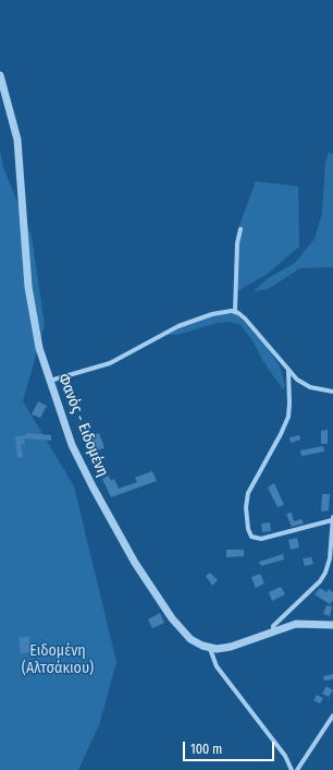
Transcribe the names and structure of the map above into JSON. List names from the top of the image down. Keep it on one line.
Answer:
{"streets":{"street":["Φανός - Ειδομένη"]},"parks":["Ειδομένη (Αλτσάκιου)"],"scale_bar":"100 m"}
